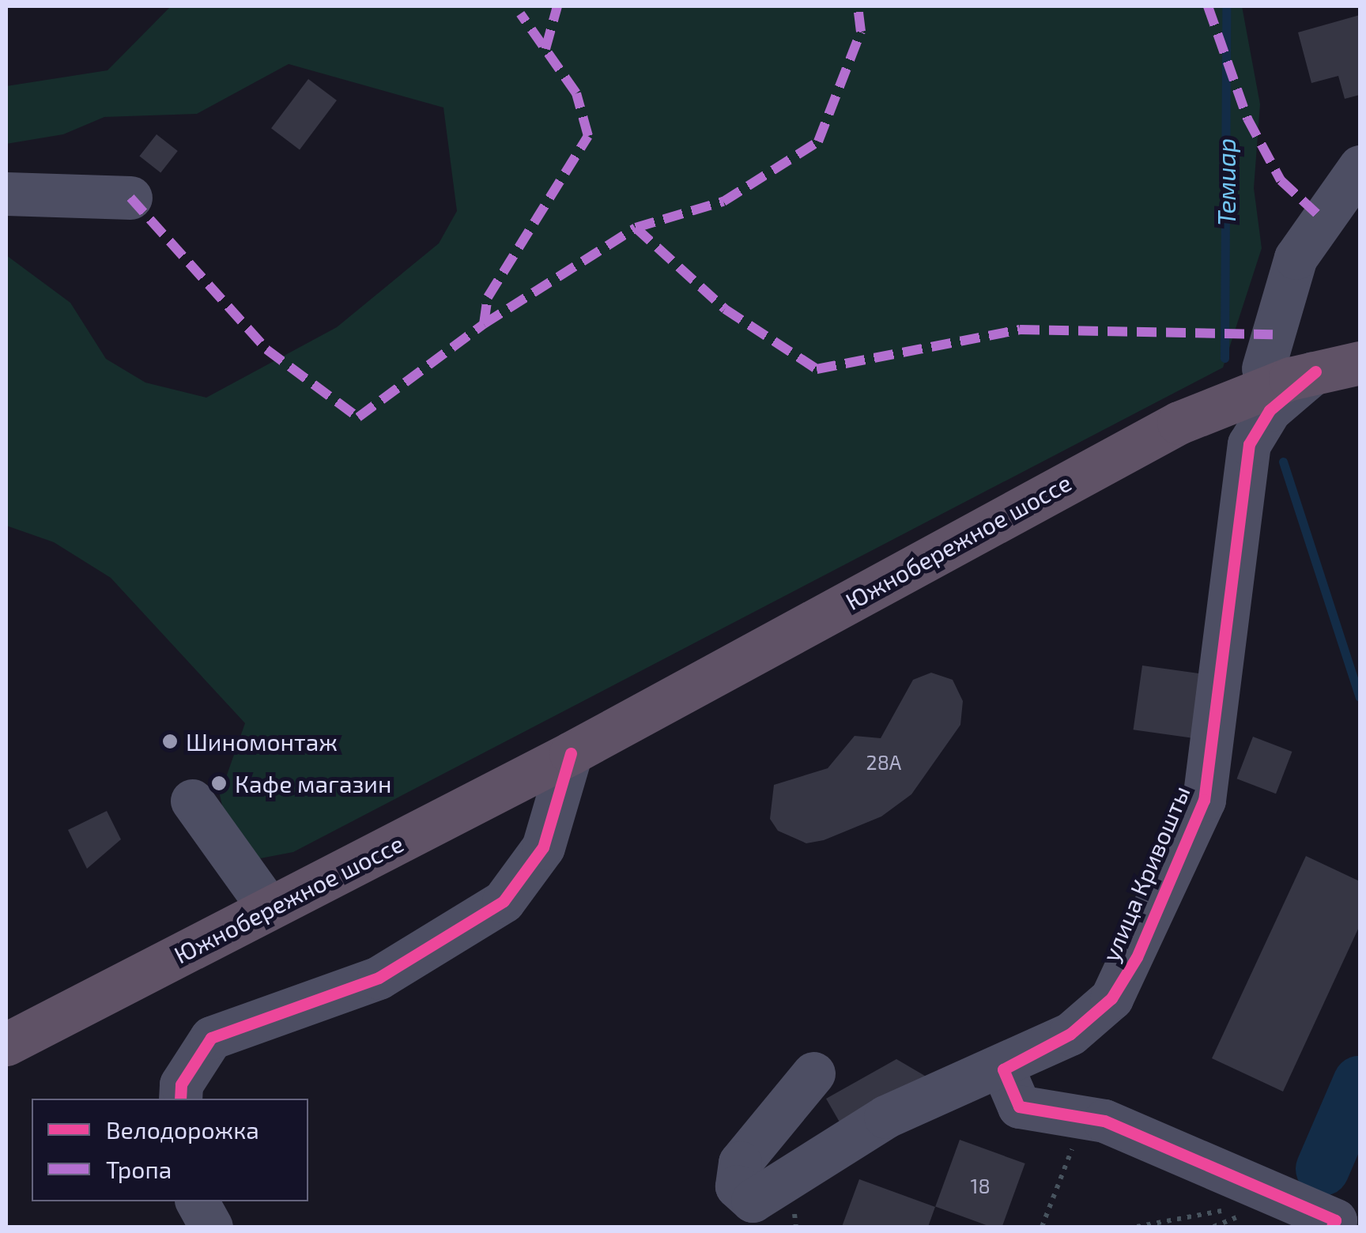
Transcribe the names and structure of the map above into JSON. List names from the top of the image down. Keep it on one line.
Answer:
{"streets":{"highway":["Южнобережное шоссе"],"street":["улица Кривошты"]},"crossings":[["Южнобережное шоссе","улица Кривошты"]],"water":["Темиар"],"places":["Шиномонтаж","Кафе магазин"],"house_numbers":["28А","18"],"legend":["Велодорожка","Тропа"]}
